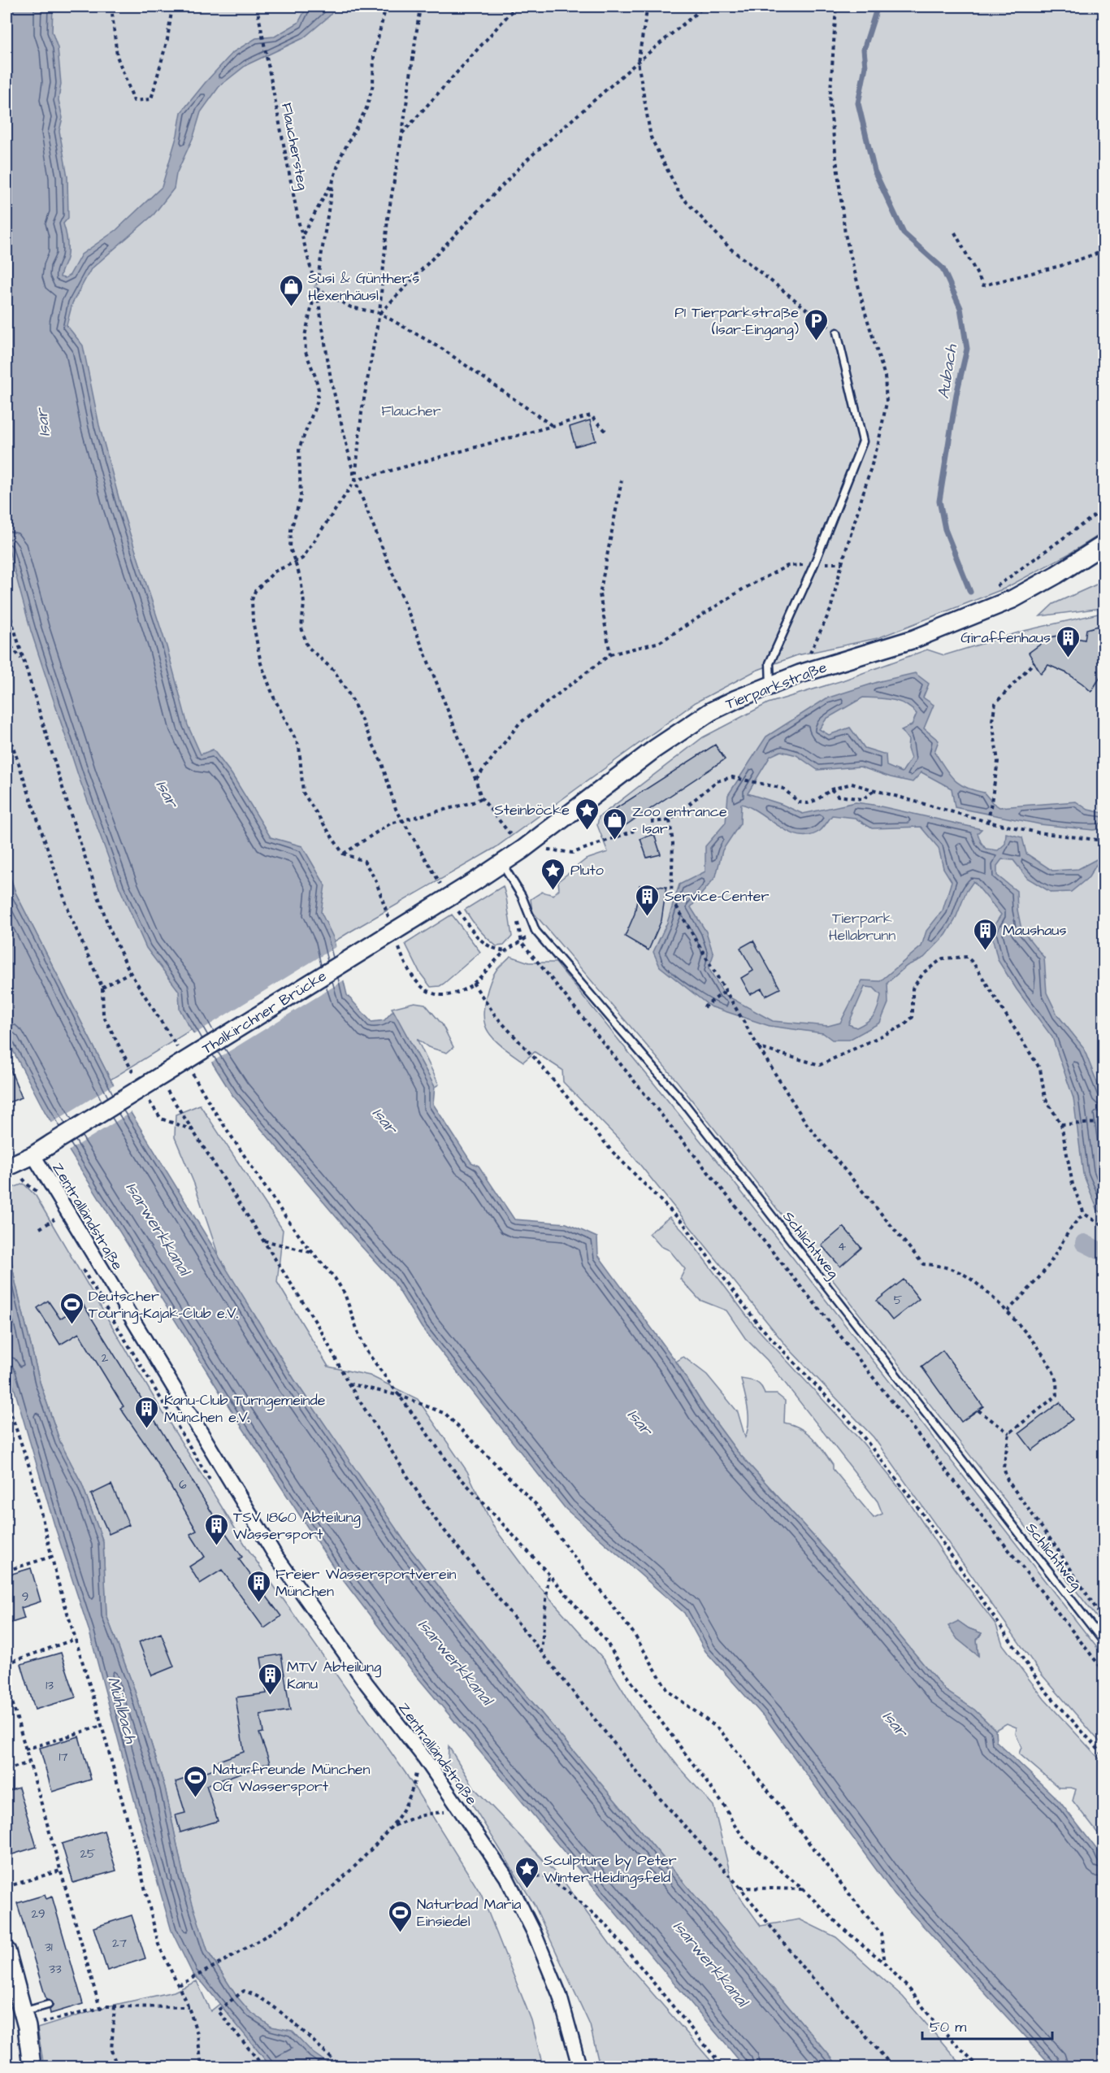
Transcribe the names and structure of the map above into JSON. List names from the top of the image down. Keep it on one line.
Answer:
{"streets":{"street":["Tierparkstraße","Thalkirchner Brücke","Zentralländstraße"],"lane":["Schlichtweg"],"path":["Flauchersteg"]},"crossings":[["Tierparkstraße","Thalkirchner Brücke"],["Tierparkstraße","Schlichtweg"],["Thalkirchner Brücke","Zentralländstraße"]],"water":["Aubach","Isar","Isarwerkkanal","Mühlbach"],"parks":["Flaucher","Tierpark Hellabrunn"],"places":{"shop":["Susi & Günther's Hexenhäusl","Zoo entrance - Isar"],"parking":["P1 Tierparkstraße (Isar-Eingang)"],"building":["Giraffenhaus","Service-Center","Maushaus","Kanu-Club Turngemeinde München e.V.","TSV 1860 Abteilung Wassersport","Freier Wassersportverein München","MTV Abteilung Kanu"],"place":["Steinböcke","Pluto","Sculpture by Peter Winter-Heidingsfeld"],"sports":["Deutscher Touring-Kajak-Club e.V.","Naturfreunde München OG Wassersport","Naturbad Maria Einsiedel"]},"house_numbers":["4","5","2","6","9","13","17","25","29","27","31","33"],"scale_bar":"50 m"}
